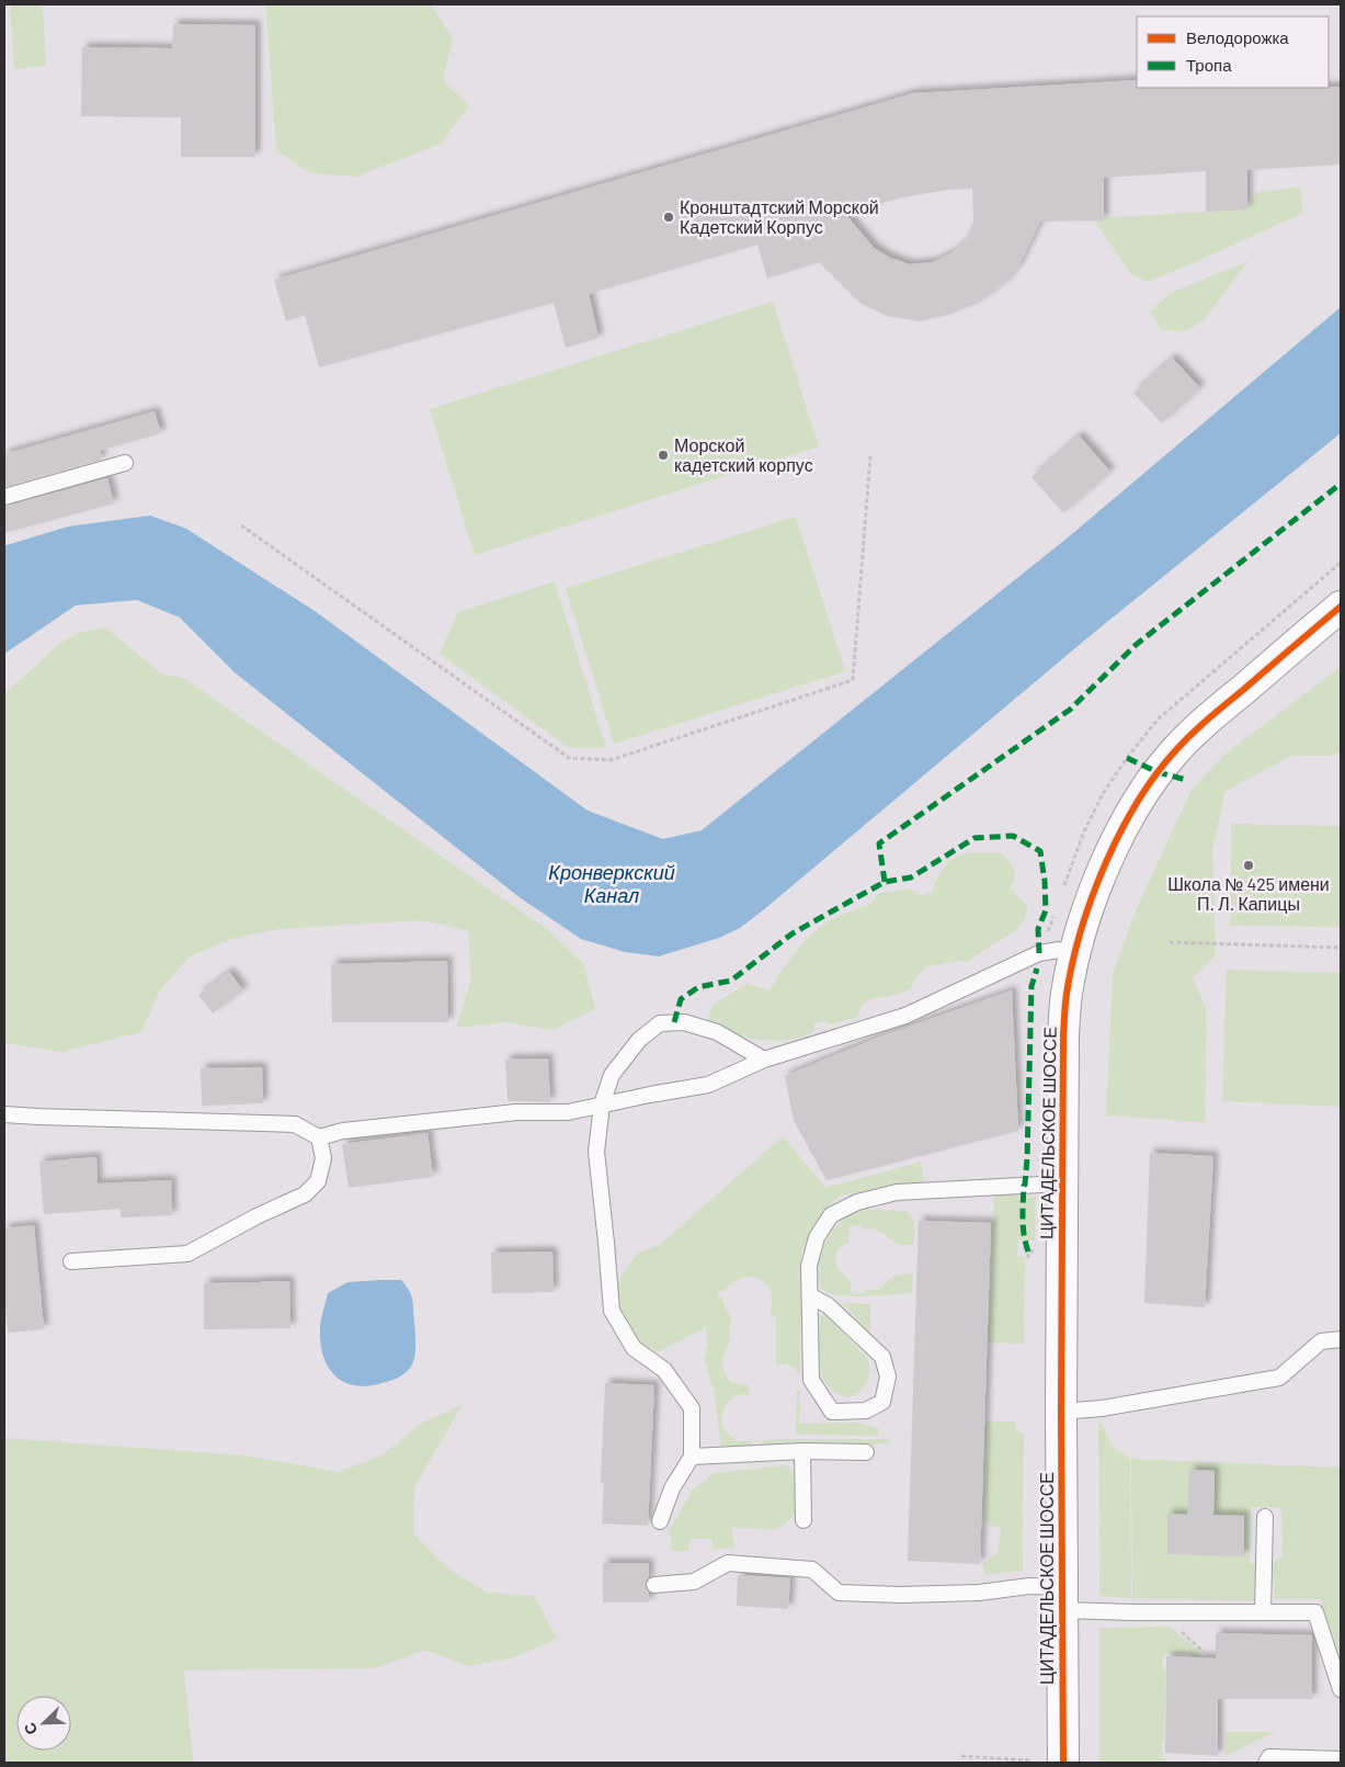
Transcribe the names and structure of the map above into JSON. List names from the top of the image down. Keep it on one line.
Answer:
{"streets":{"street":["ЦИТАДЕЛЬСКОЕ ШОССЕ"]},"water":["Кронверкский Канал"],"places":["Кронштадтский Морской Кадетский Корпус","Морской кадетский корпус","Школа № 425 имени П. Л. Капицы"],"legend":["Велодорожка","Тропа"],"north":"bottom left"}
